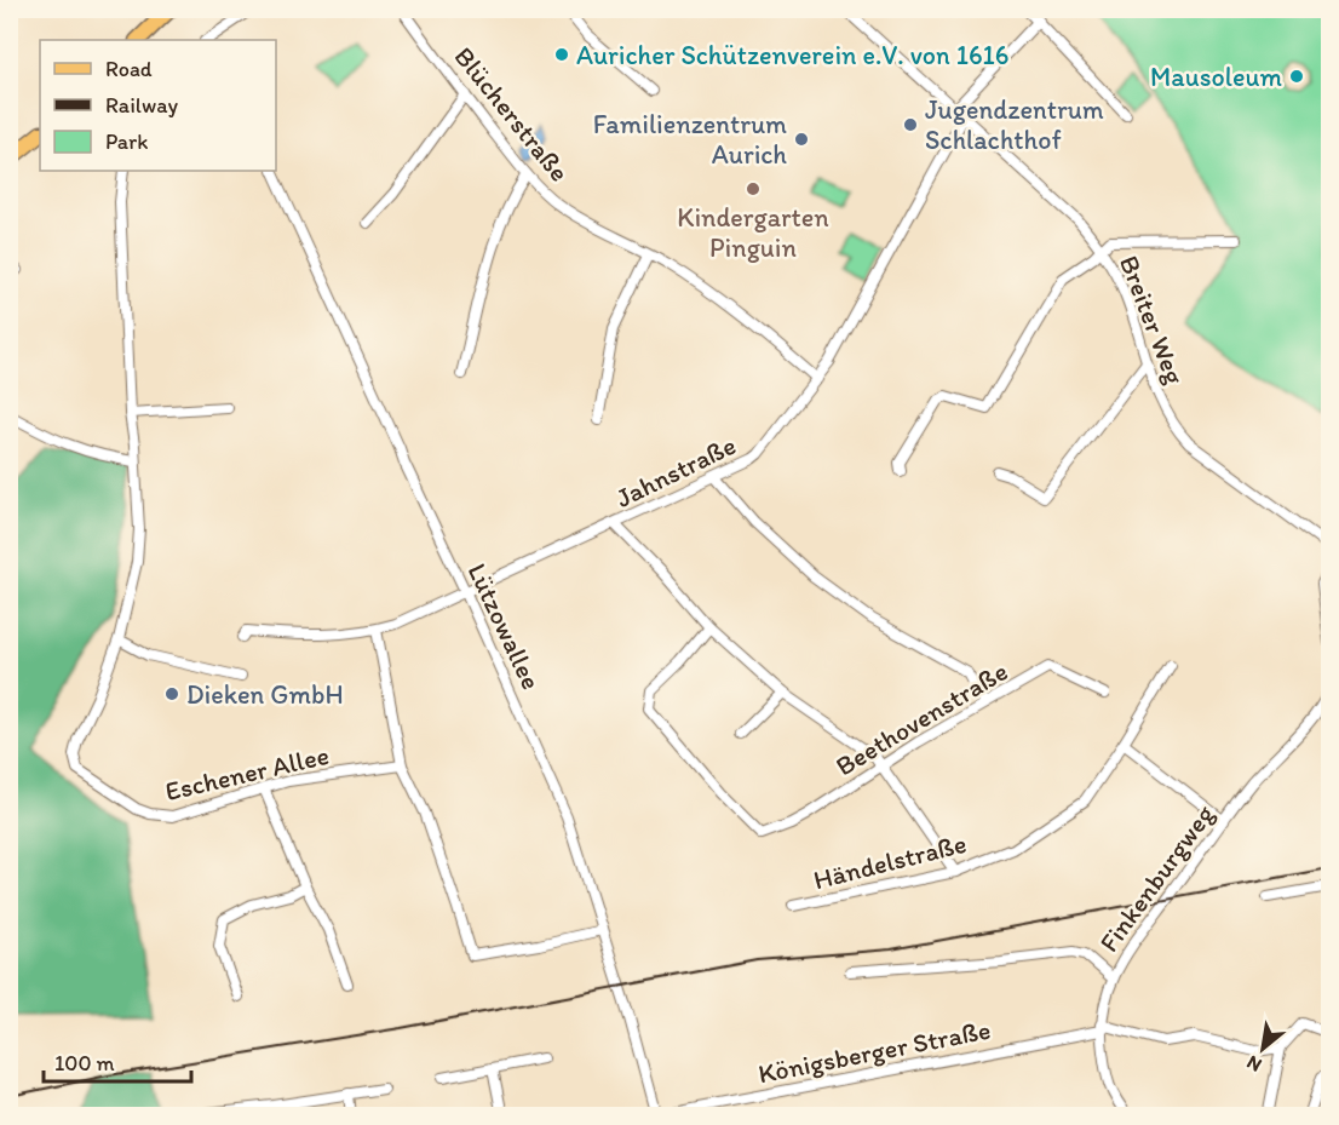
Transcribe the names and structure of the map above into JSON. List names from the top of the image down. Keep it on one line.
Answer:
{"streets":{"street":["Blücherstraße","Breiter Weg","Jahnstraße","Lützowallee","Beethovenstraße","Eschener Allee","Händelstraße","Finkenburgweg","Königsberger Straße"]},"crossings":[["Blücherstraße","Jahnstraße"],["Breiter Weg","Jahnstraße"],["Jahnstraße","Lützowallee"],["Lützowallee","Königsberger Straße"],["Finkenburgweg","Königsberger Straße"]],"places":["Auricher Schützenverein e.V. von 1616","Mausoleum","Jugendzentrum Schlachthof","Familienzentrum Aurich","Kindergarten Pinguin","Dieken GmbH"],"legend":["Road","Railway","Park"],"scale_bar":"100 m","north":"bottom left"}
